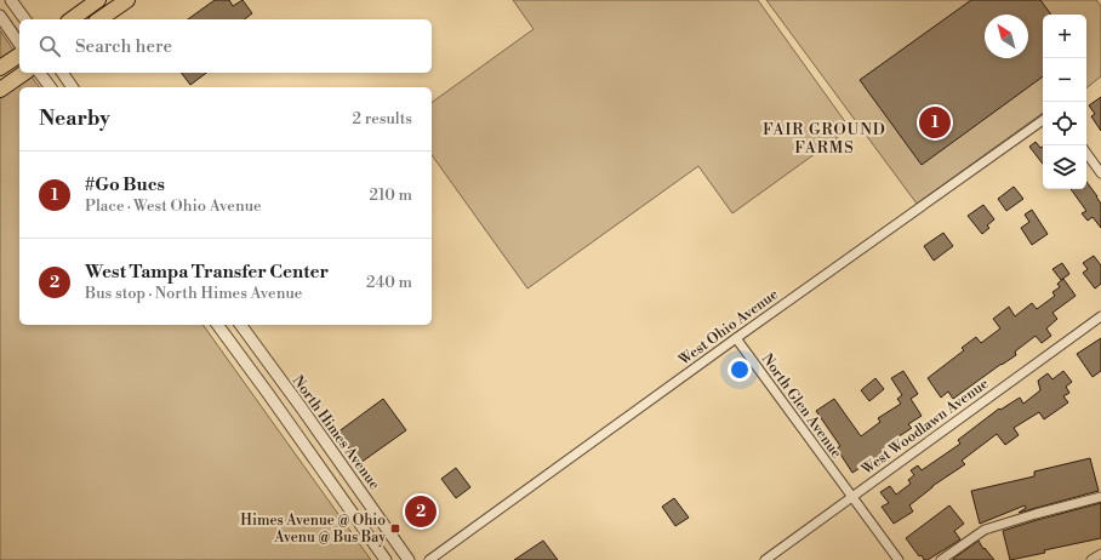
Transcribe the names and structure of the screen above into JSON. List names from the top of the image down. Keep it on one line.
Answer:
{"streets":{"street":["West Ohio Avenue","North Glen Avenue","West Woodlawn Avenue","North Himes Avenue"]},"crossings":[["West Ohio Avenue","North Glen Avenue"],["North Glen Avenue","West Woodlawn Avenue"]],"districts":["FAIR GROUND FARMS"],"places":{"transit":["Himes Avenue @ Ohio Avenu @ Bus Bay"]},"north":"top left","page":{"map_buttons":["+","−"],"search":"Search here","heading":["Nearby","2 results"],"pins":["1","2"],"list":[{"mark":"1","name":"#Go Bucs","note":"Place · West Ohio Avenue","value":"210 m"},{"mark":"2","name":"West Tampa Transfer Center","note":"Bus stop · North Himes Avenue","value":"240 m"}]}}
